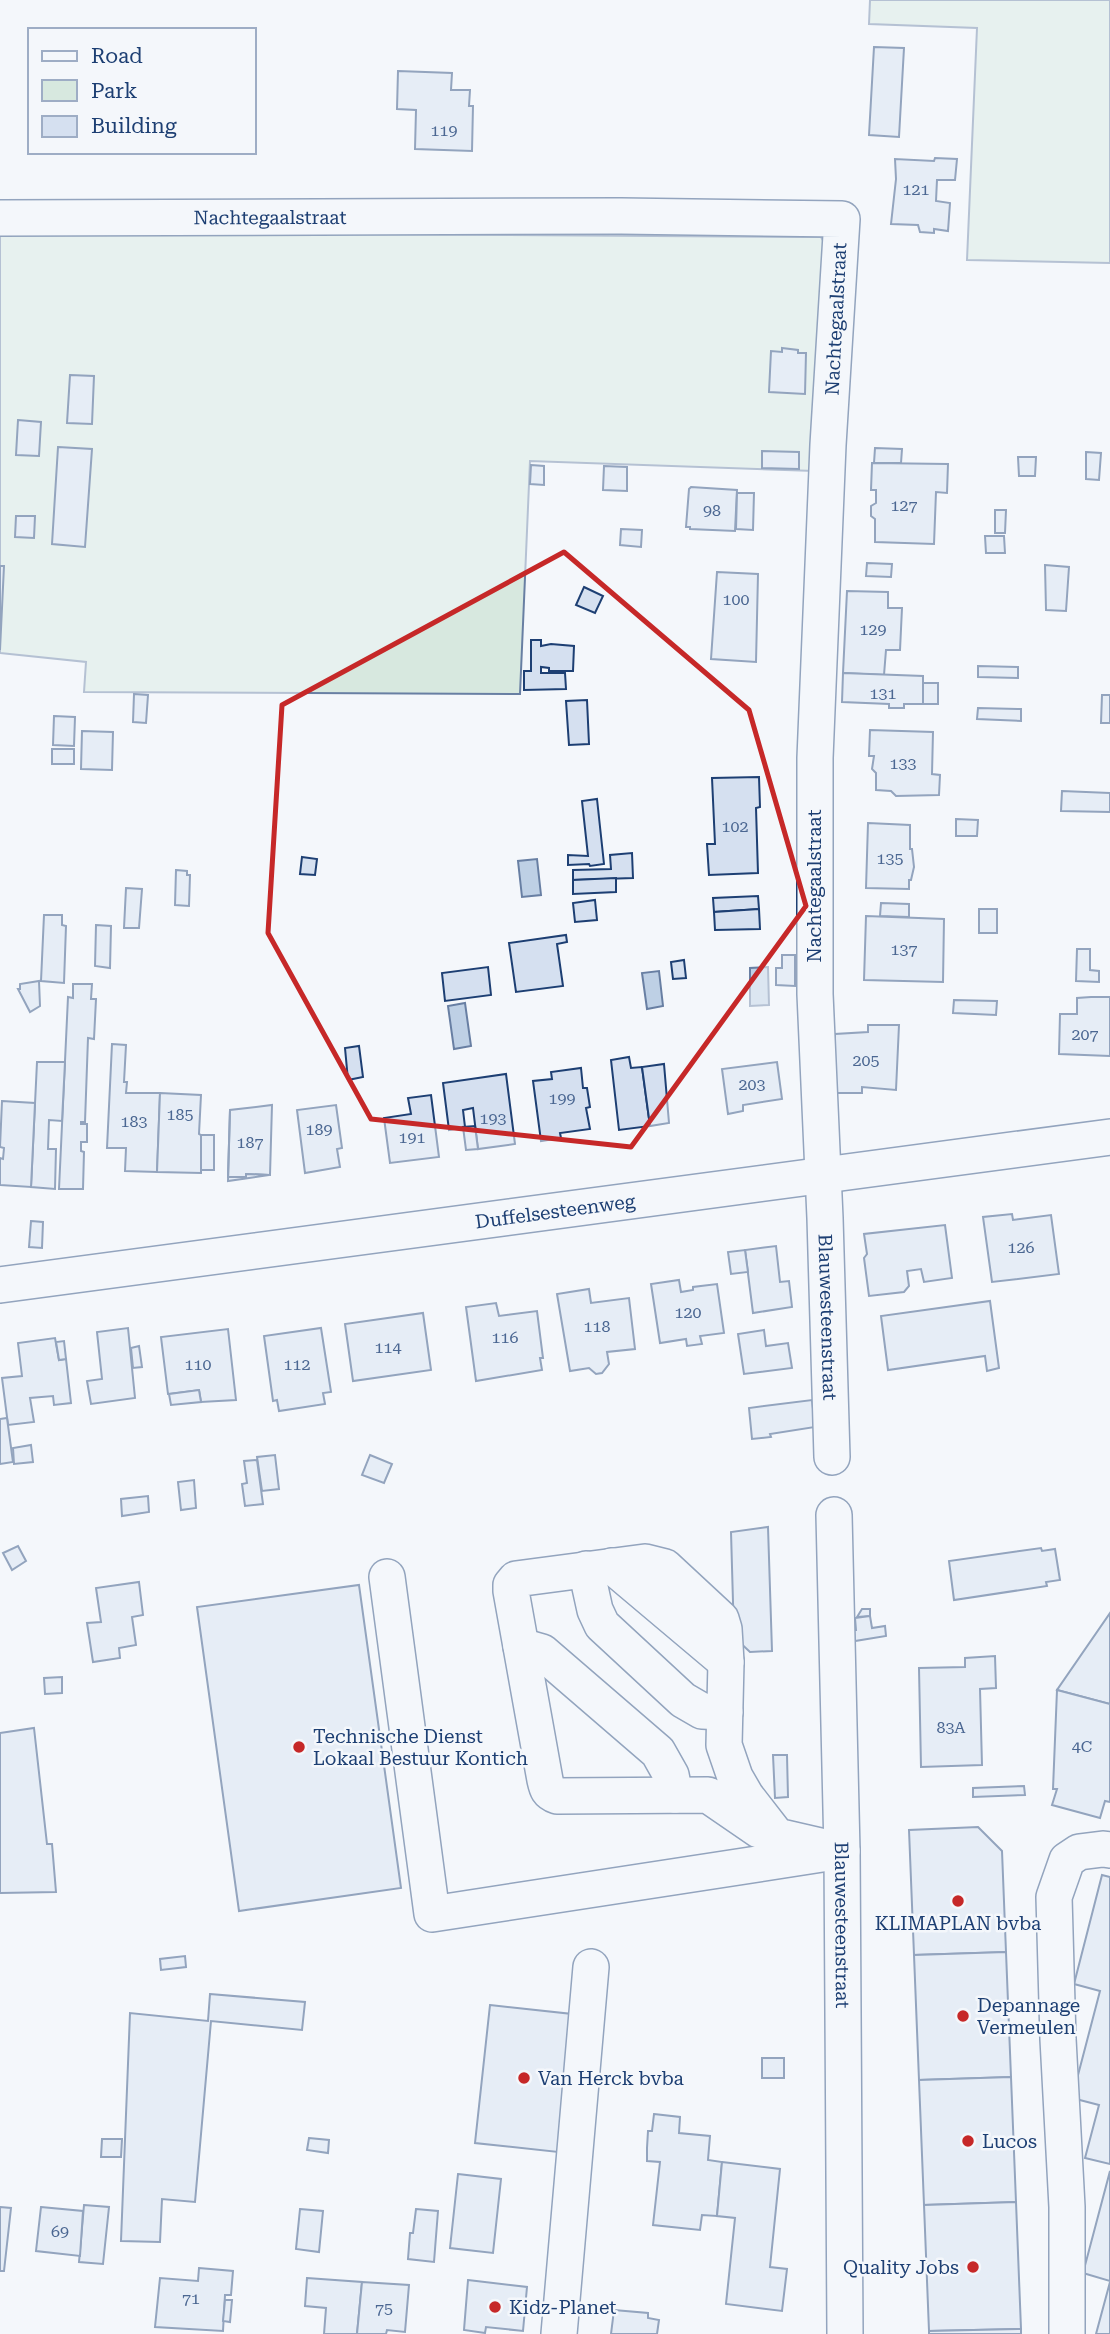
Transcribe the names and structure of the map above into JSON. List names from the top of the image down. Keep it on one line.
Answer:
{"streets":{"street":["Nachtegaalstraat","Duffelsesteenweg","Blauwesteenstraat"]},"crossings":[["Nachtegaalstraat","Duffelsesteenweg"],["Nachtegaalstraat","Blauwesteenstraat"],["Duffelsesteenweg","Blauwesteenstraat"]],"places":["Technische Dienst Lokaal Bestuur Kontich","KLIMAPLAN bvba","Depannage Vermeulen","Van Herck bvba","Lucos","Quality Jobs","Kidz-Planet"],"house_numbers":["119","121","127","98","100","129","131","133","102","135","137","207","205","203","199","185","193","183","189","191","187","126","120","118","116","114","110","112","83A","4C","69","71","75"],"legend":["Road","Park","Building"]}
